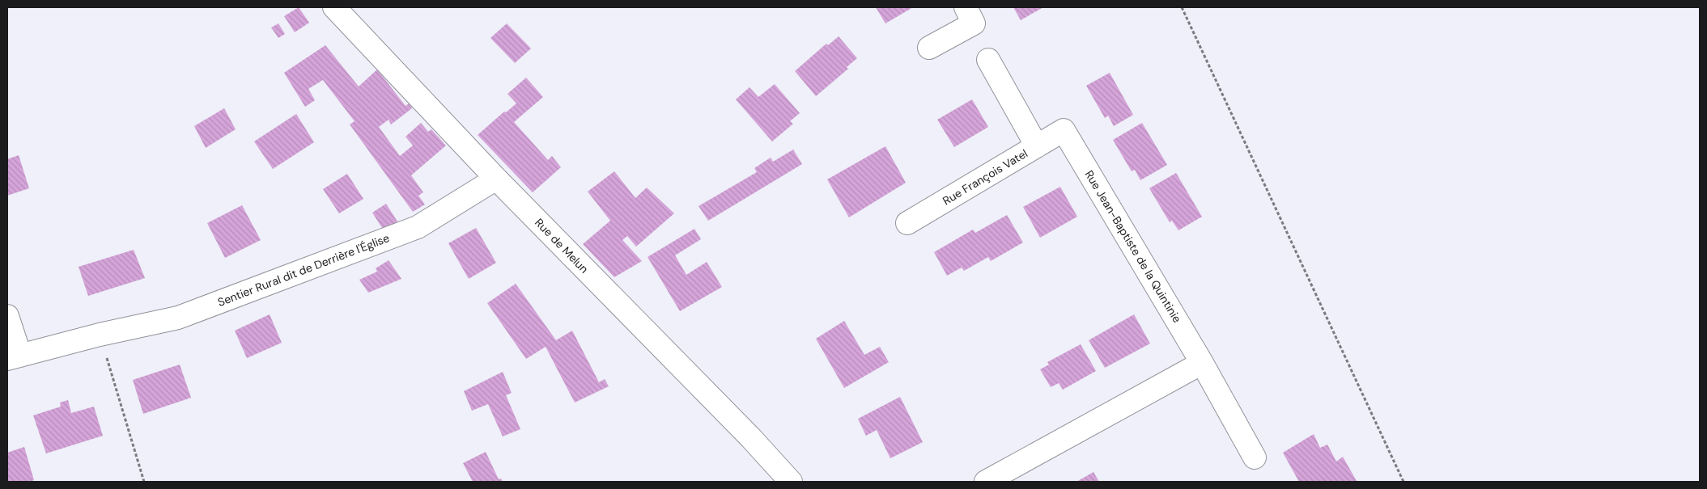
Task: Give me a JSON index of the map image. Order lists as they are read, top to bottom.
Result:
{
  "streets": {
    "street": [
      "Rue François Vatel",
      "Rue de Melun",
      "Rue Jean-Baptiste de la Quintinie",
      "Sentier Rural dit de Derrière l'Église"
    ]
  },
  "crossings": [
    ["Rue François Vatel", "Rue Jean-Baptiste de la Quintinie"],
    ["Rue de Melun", "Sentier Rural dit de Derrière l'Église"]
  ]
}
